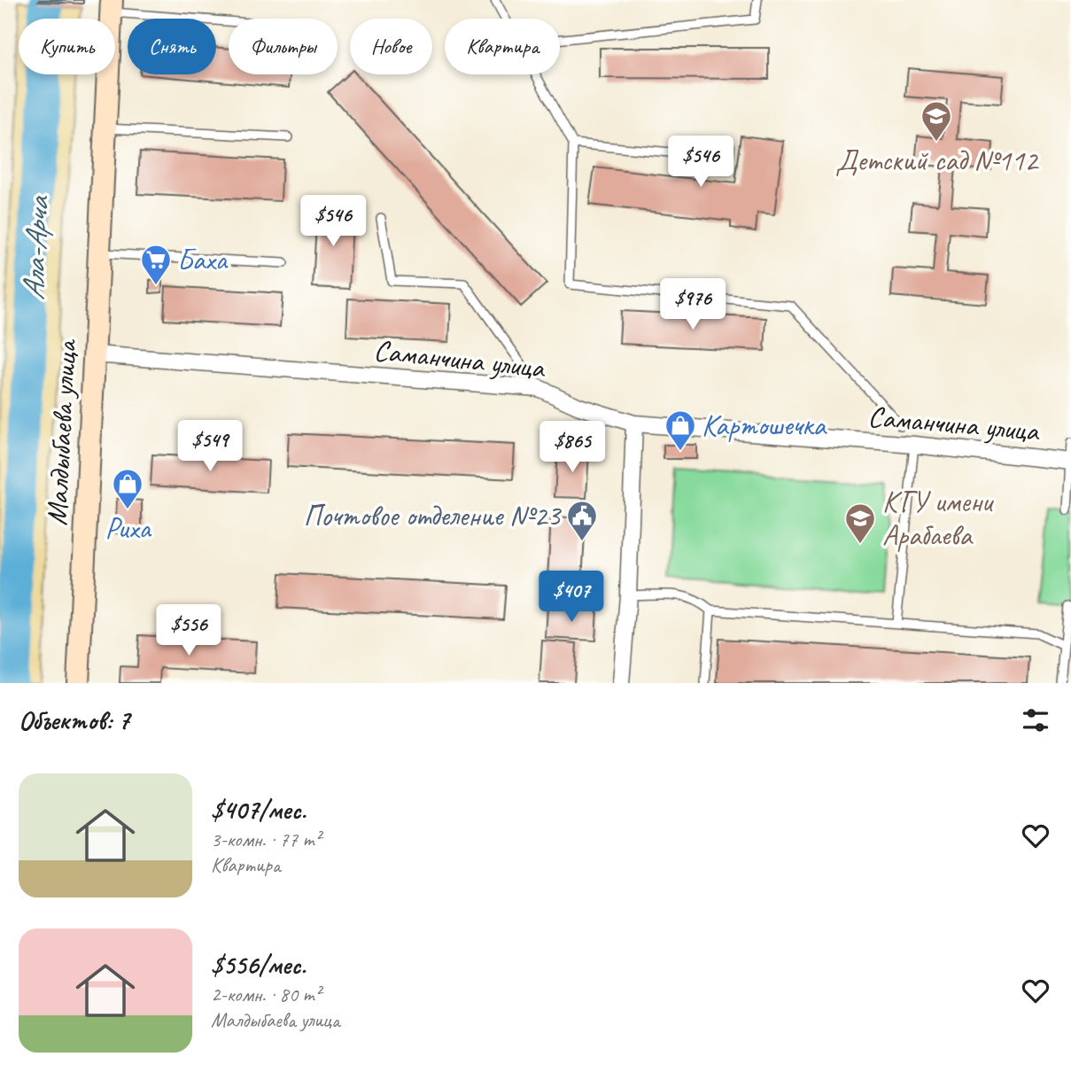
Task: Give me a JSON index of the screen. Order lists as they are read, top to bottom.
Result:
{
  "streets": {
    "street": ["Саманчина улица", "Малдыбаева улица"]
  },
  "crossings": [
    ["Саманчина улица", "Малдыбаева улица"]
  ],
  "water": ["Ала-Арча"],
  "places": {
    "school or university": ["Детский сад №112", "КГУ имени Арабаева"],
    "supermarket": ["Баха"],
    "shop": ["Картошечка", "Риха"],
    "public building": ["Почтовое отделение №23"]
  },
  "page": {
    "chip": [
      "Купить",
      "Снять",
      "Фильтры",
      "Новое",
      "Квартира"
    ],
    "price": [
      "$546",
      "$546",
      "$976",
      "$549",
      "$865",
      "$407",
      "$556"
    ],
    "heading": "Объектов: 7",
    "list": [
      {
        "name": "$407/мес.",
        "note": "3-комн. · 77 m² · Квартира"
      },
      {
        "name": "$556/мес.",
        "note": "2-комн. · 80 m² · Малдыбаева улица"
      }
    ]
  }
}
